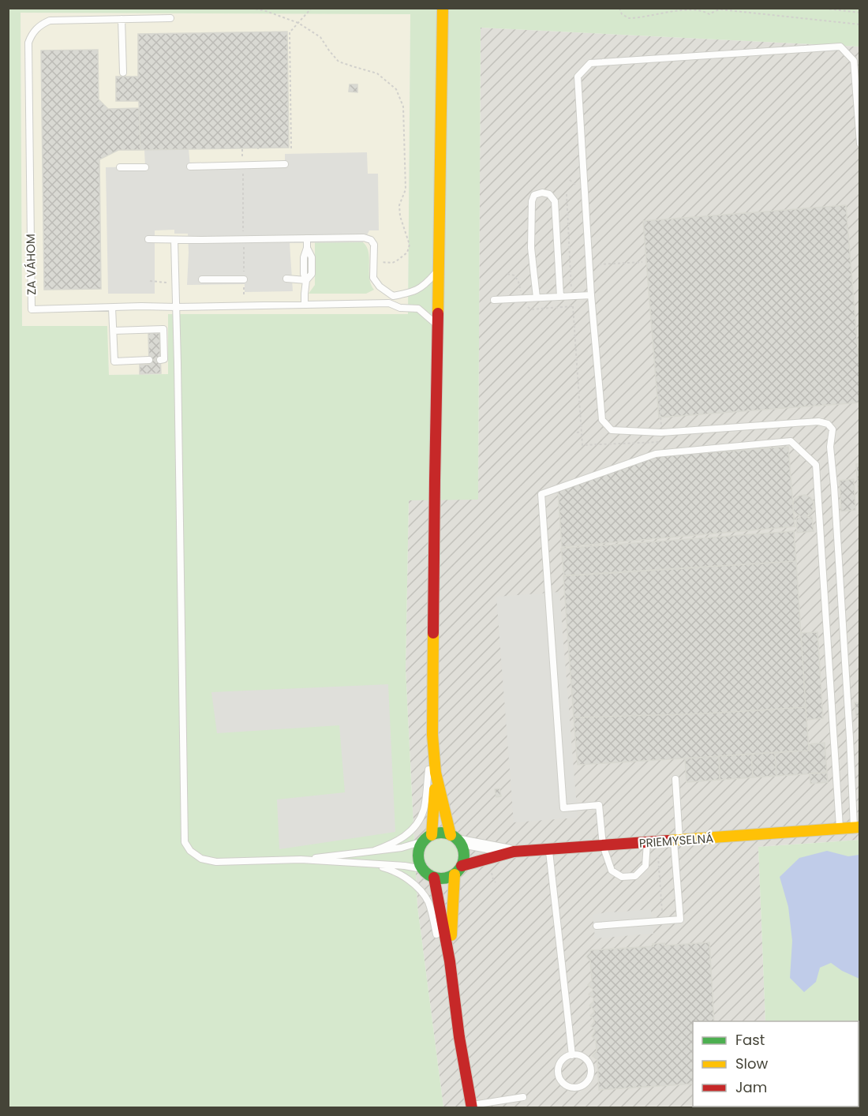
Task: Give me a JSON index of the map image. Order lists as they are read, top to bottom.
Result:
{
  "streets": {
    "main road": ["PRIEMYSELNÁ"],
    "lane": ["ZA VÁHOM"]
  },
  "legend": ["Fast", "Slow", "Jam"]
}
